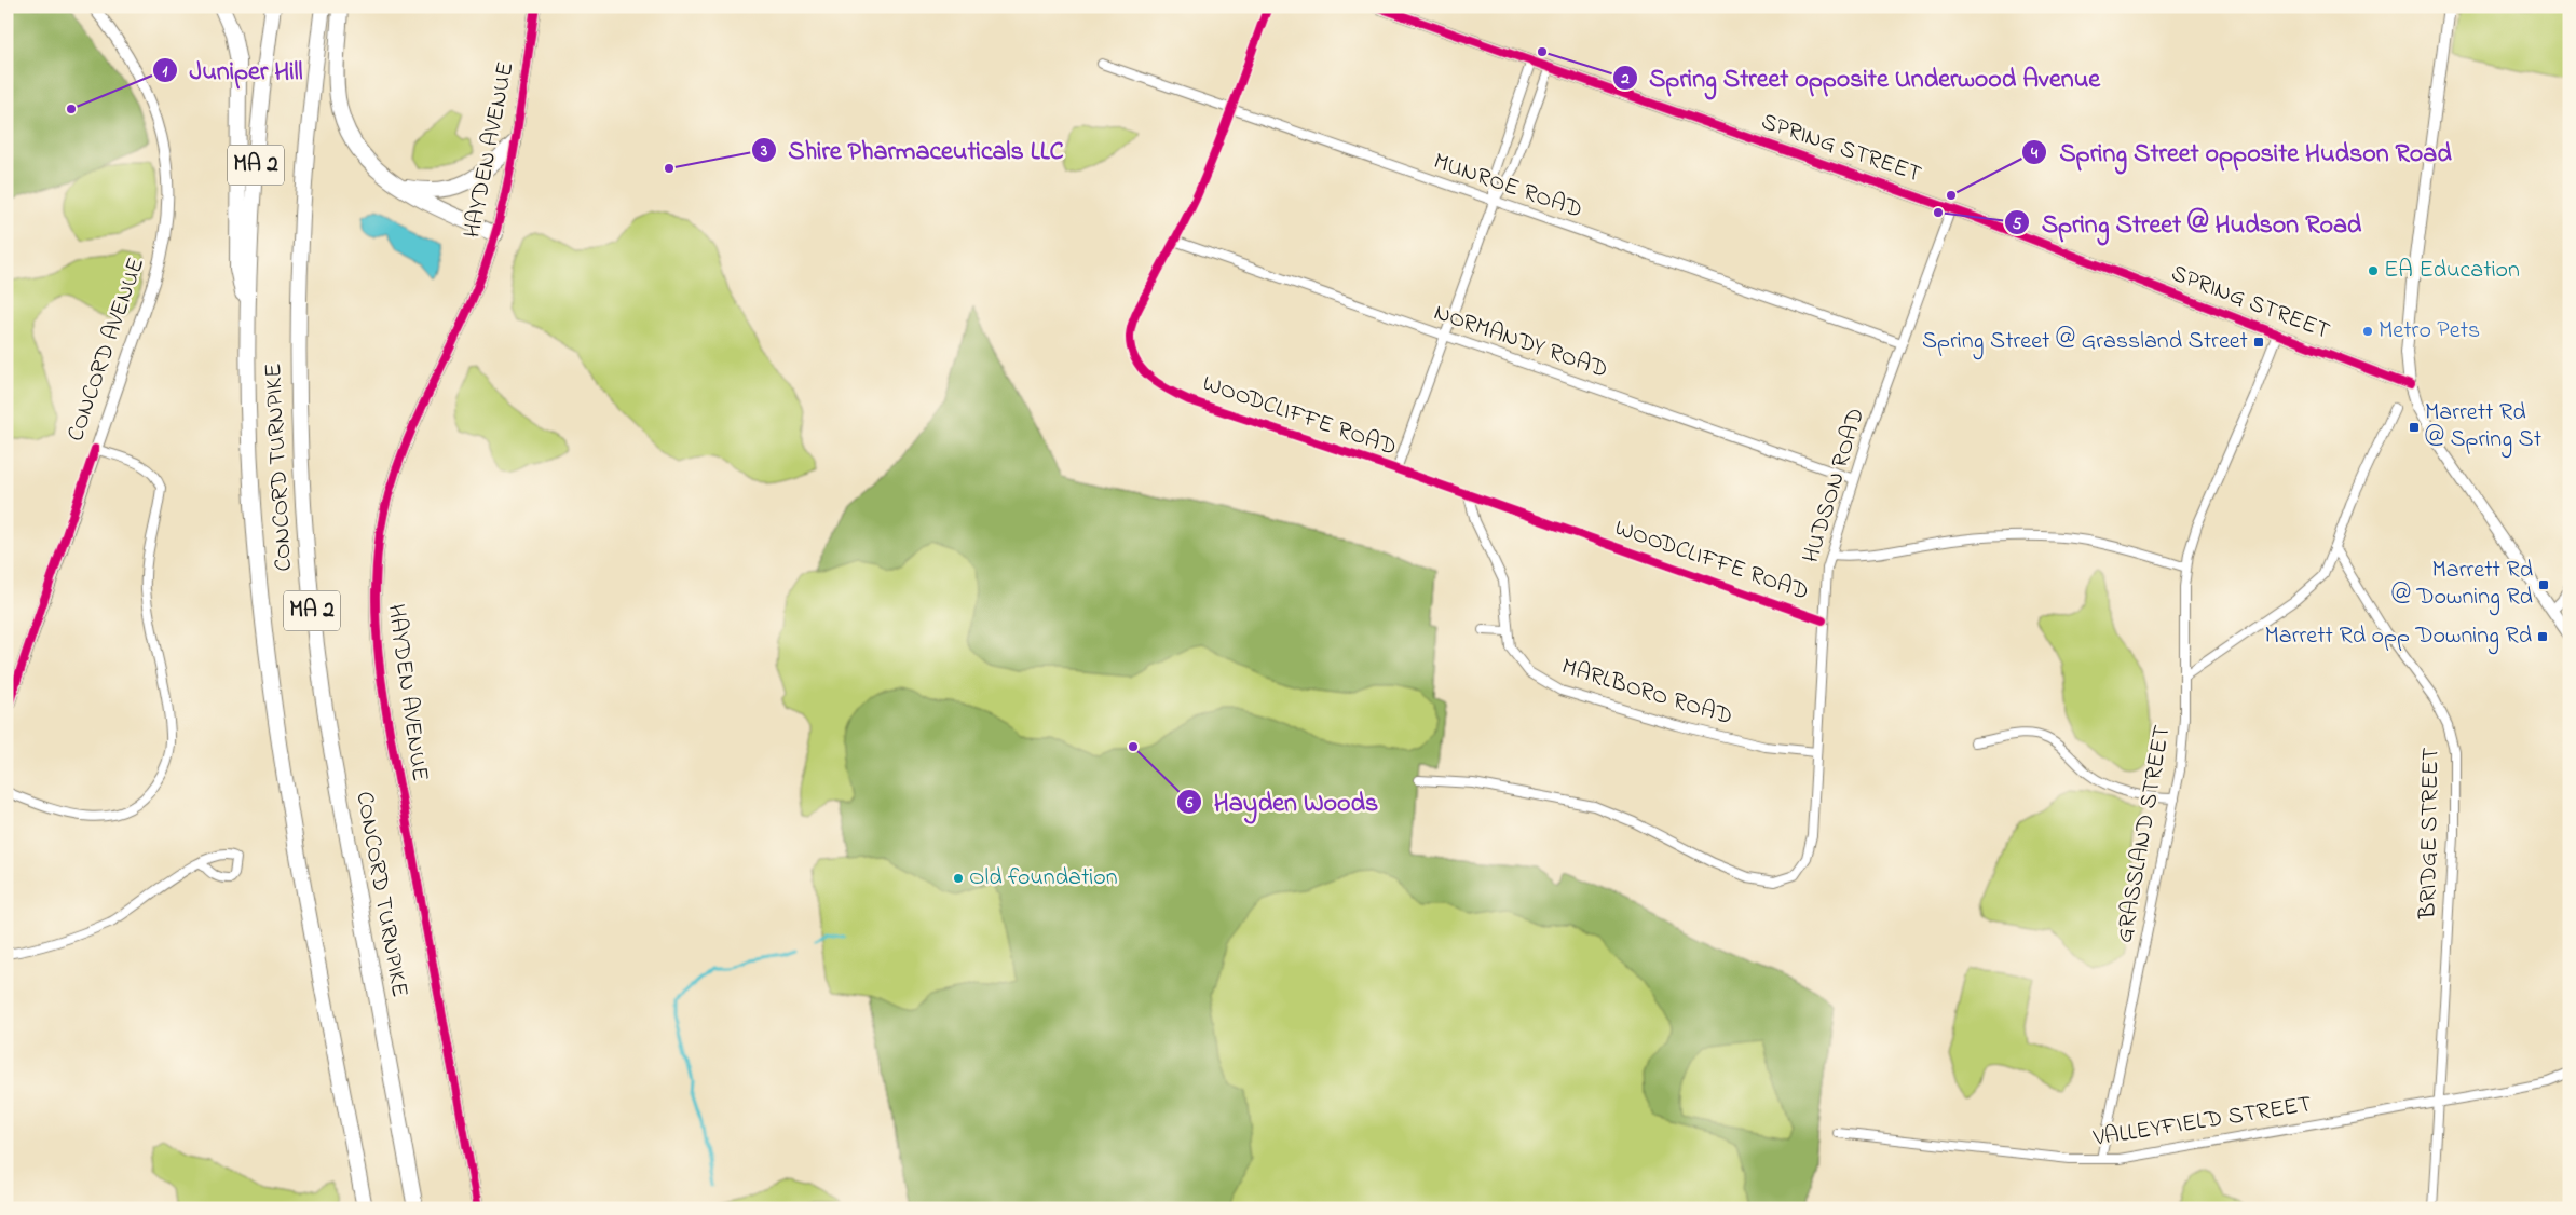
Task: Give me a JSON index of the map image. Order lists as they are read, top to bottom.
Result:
{
  "streets": {
    "highway": ["MA 2", "CONCORD TURNPIKE"],
    "main road": ["SPRING STREET", "HAYDEN AVENUE", "CONCORD AVENUE"],
    "street": [
      "MUNROE ROAD",
      "NORMANDY ROAD",
      "WOODCLIFFE ROAD",
      "HUDSON ROAD",
      "MARLBORO ROAD",
      "BRIDGE STREET",
      "GRASSLAND STREET",
      "VALLEYFIELD STREET"
    ]
  },
  "crossings": [
    ["SPRING STREET", "HUDSON ROAD"],
    ["SPRING STREET", "GRASSLAND STREET"],
    ["MUNROE ROAD", "WOODCLIFFE ROAD"],
    ["MUNROE ROAD", "HUDSON ROAD"],
    ["NORMANDY ROAD", "WOODCLIFFE ROAD"],
    ["NORMANDY ROAD", "HUDSON ROAD"],
    ["WOODCLIFFE ROAD", "HUDSON ROAD"],
    ["WOODCLIFFE ROAD", "MARLBORO ROAD"],
    ["HUDSON ROAD", "MARLBORO ROAD"],
    ["BRIDGE STREET", "VALLEYFIELD STREET"],
    ["GRASSLAND STREET", "VALLEYFIELD STREET"]
  ],
  "places": {
    "other": [
      "Spring Street opposite Underwood Avenue",
      "Juniper Hill",
      "Shire Pharmaceuticals LLC",
      "Spring Street opposite Hudson Road",
      "Spring Street @ Hudson Road",
      "EA Education",
      "Metro Pets",
      "Hayden Woods",
      "Old foundation"
    ],
    "transit": [
      "Spring Street @ Grassland Street",
      "Marrett Rd @ Spring St",
      "Marrett Rd @ Downing Rd",
      "Marrett Rd opp Downing Rd"
    ]
  }
}
